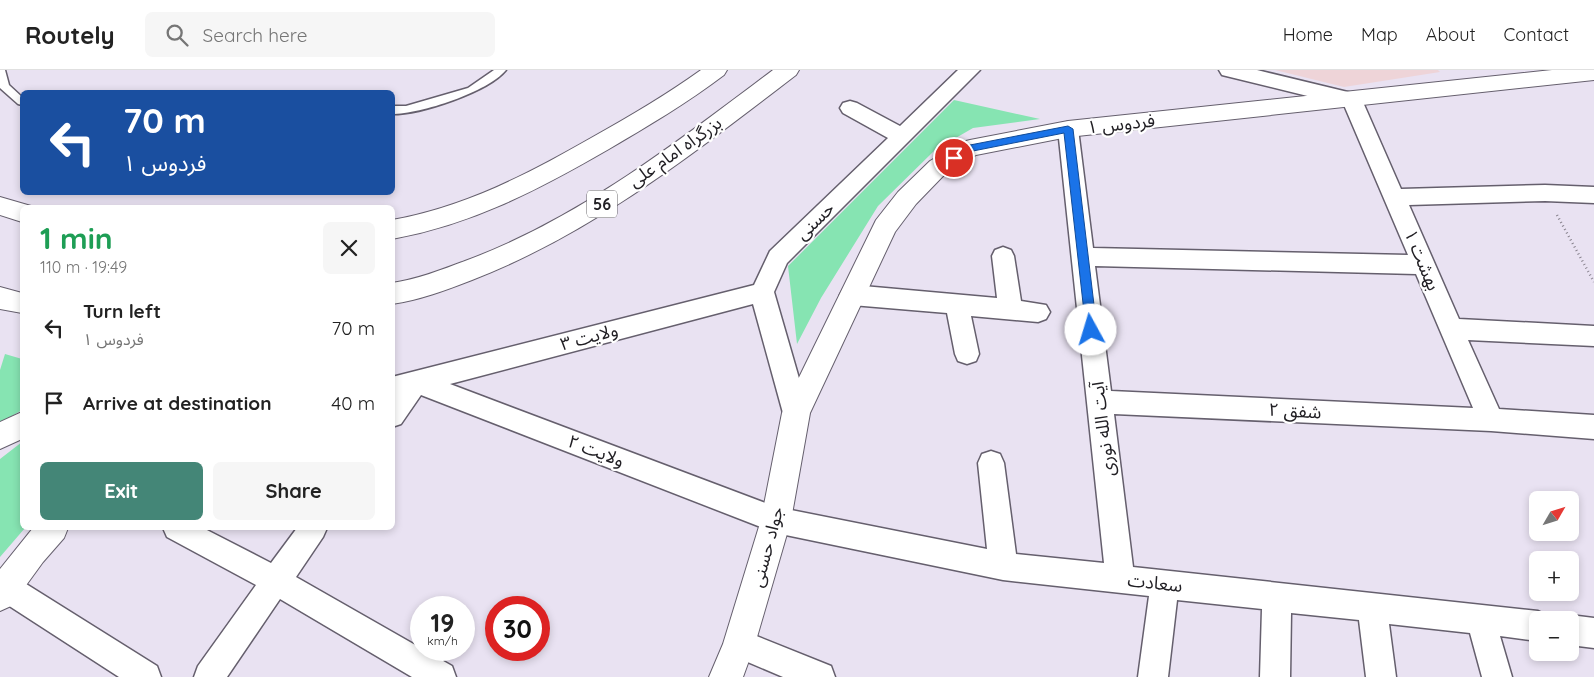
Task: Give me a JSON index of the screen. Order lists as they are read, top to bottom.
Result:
{
  "streets": {
    "main road": [
      "فردوس ۱",
      "بزرگراه امام علی",
      "56",
      "جواد حسنی"
    ],
    "street": [
      "حسنی",
      "بهشت ۱",
      "ولایت ۳",
      "شفق ۲",
      "آیت الله نوری",
      "ولایت ۲",
      "سعادت"
    ]
  },
  "crossings": [
    ["فردوس ۱", "بهشت ۱"],
    ["فردوس ۱", "آیت الله نوری"],
    ["فردوس ۱", "جواد حسنی"],
    ["حسنی", "ولایت ۳"],
    ["بهشت ۱", "شفق ۲"],
    ["ولایت ۳", "ولایت ۲"],
    ["شفق ۲", "آیت الله نوری"],
    ["آیت الله نوری", "سعادت"],
    ["ولایت ۲", "جواد حسنی"],
    ["ولایت ۲", "سعادت"],
    ["جواد حسنی", "سعادت"]
  ],
  "north": "top right",
  "page": {
    "header": "Routely",
    "search": "Search here",
    "nav": [
      "Home",
      "Map",
      "About",
      "Contact"
    ],
    "turn": ["70 m", "فردوس ۱"],
    "heading": ["1 min", "110 m · 19:49"],
    "list": [
      {
        "name": "Turn left",
        "note": "فردوس ۱",
        "value": "70 m"
      },
      {
        "name": "Arrive at destination",
        "value": "40 m"
      }
    ],
    "buttons": ["Exit", "Share"],
    "map_buttons": ["+", "−"],
    "speed": "19 km/h",
    "limit": "30"
  }
}
